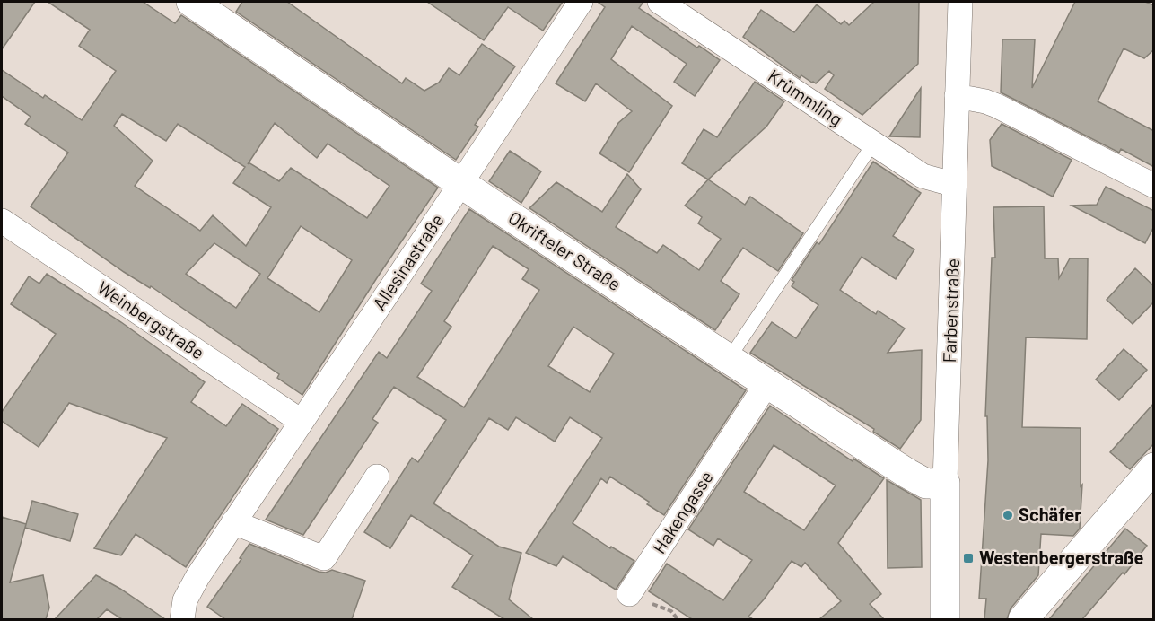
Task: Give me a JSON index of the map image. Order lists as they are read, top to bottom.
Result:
{
  "streets": {
    "street": [
      "Krümmling",
      "Okrifteler Straße",
      "Allesinastraße",
      "Farbenstraße",
      "Weinbergstraße",
      "Hakengasse"
    ]
  },
  "crossings": [
    ["Krümmling", "Farbenstraße"],
    ["Okrifteler Straße", "Allesinastraße"],
    ["Okrifteler Straße", "Farbenstraße"],
    ["Okrifteler Straße", "Hakengasse"],
    ["Allesinastraße", "Weinbergstraße"]
  ],
  "places": {
    "other": ["Schäfer"],
    "transit": ["Westenbergerstraße"]
  }
}
